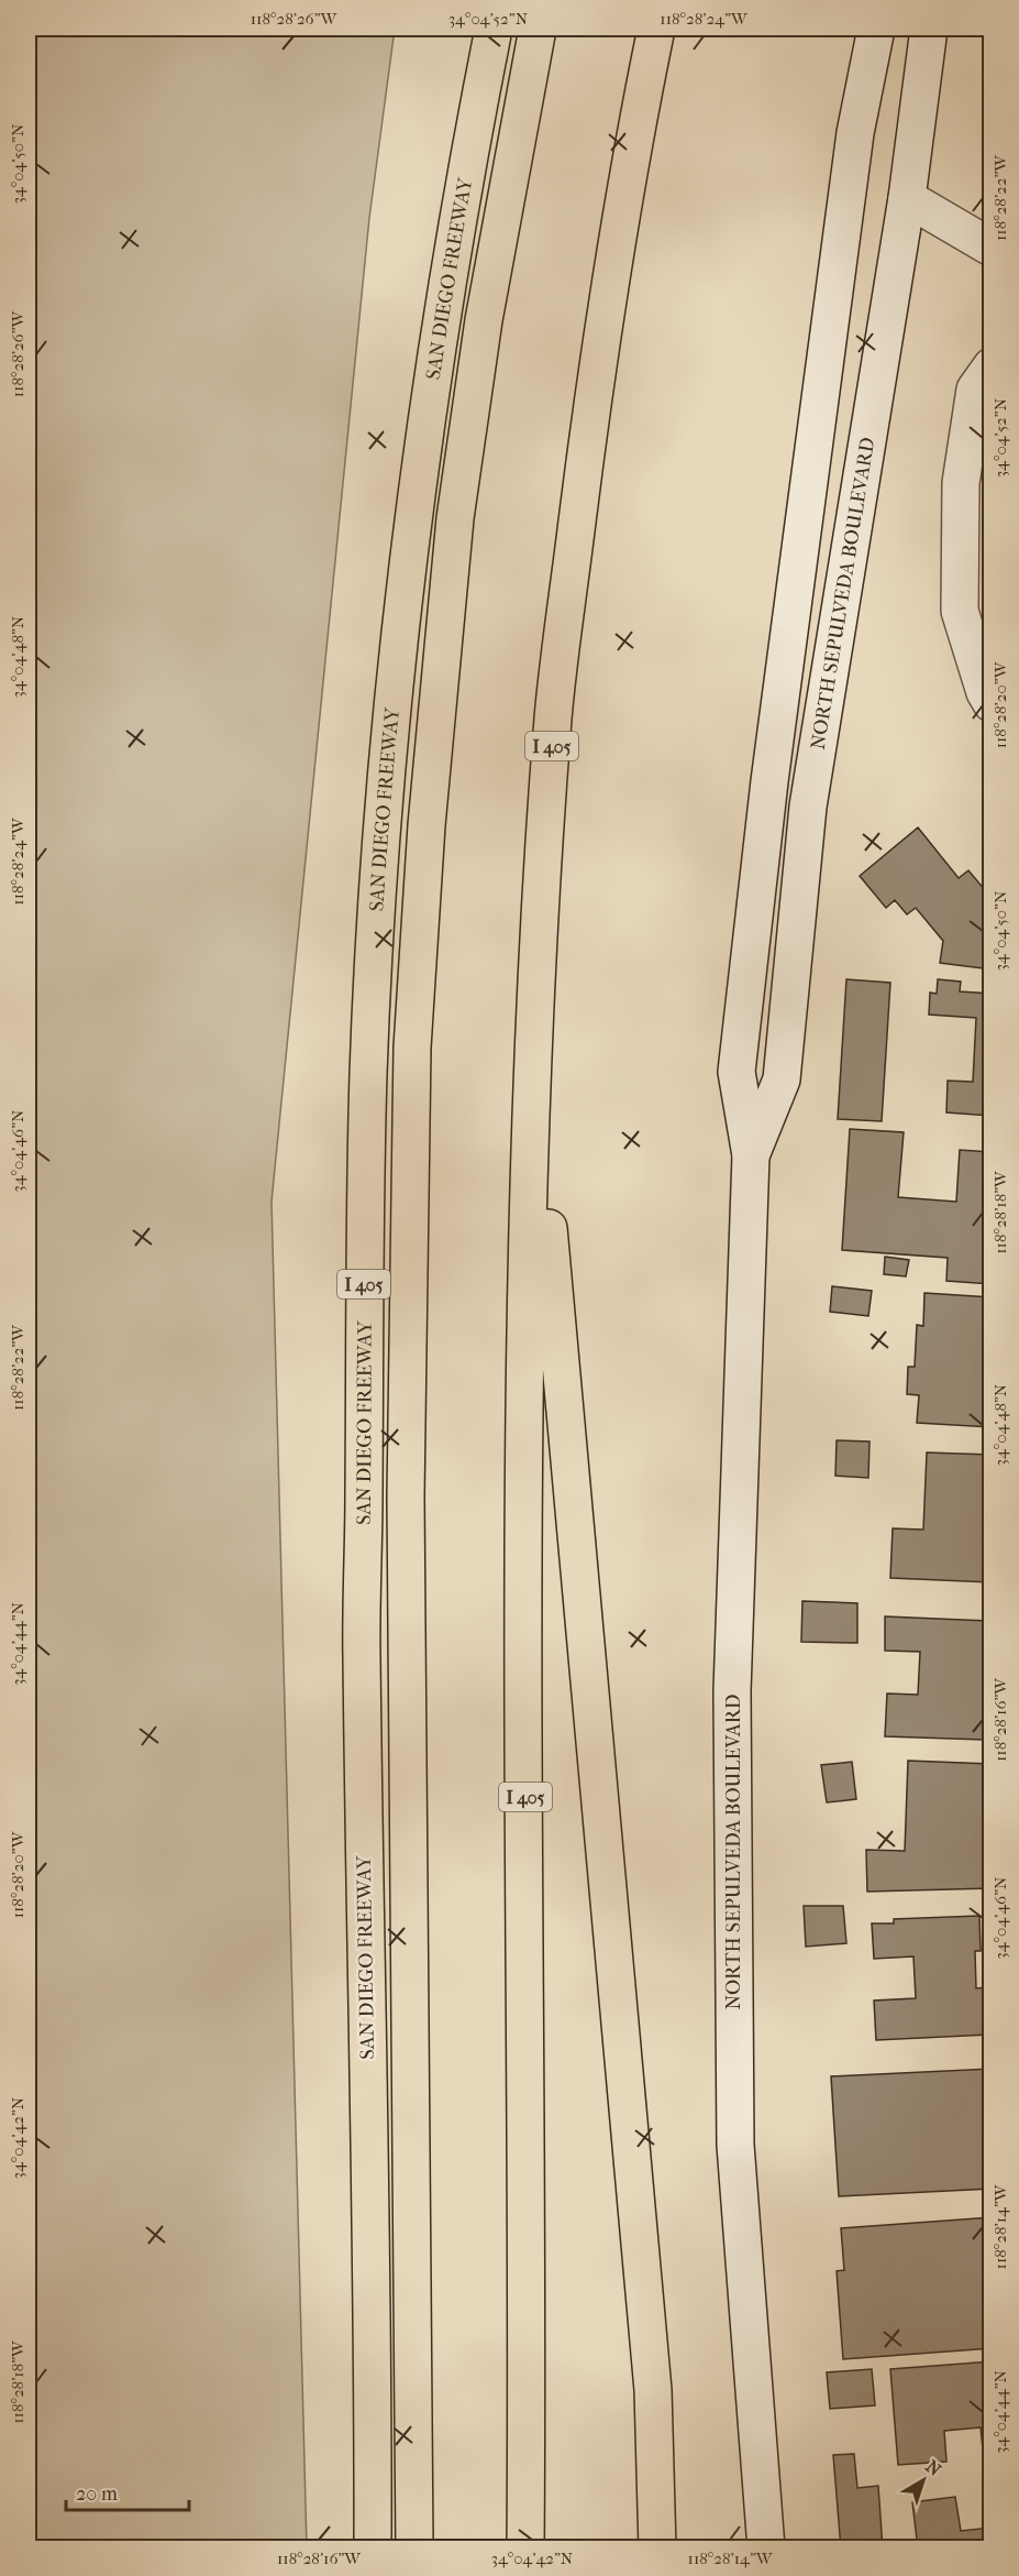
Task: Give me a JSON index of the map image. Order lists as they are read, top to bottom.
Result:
{
  "streets": {
    "highway": ["SAN DIEGO FREEWAY", "I 405"],
    "main road": ["NORTH SEPULVEDA BOULEVARD"]
  },
  "scale_bar": "20 m",
  "north": "top right",
  "coordinates": [
    "118°28'26\"W",
    "34°04'52\"N",
    "118°28'24\"W",
    "34°04'50\"N",
    "118°28'22\"W",
    "34°04'48\"N",
    "118°28'20\"W",
    "34°04'46\"N",
    "118°28'18\"W",
    "34°04'44\"N",
    "118°28'16\"W",
    "34°04'42\"N",
    "118°28'14\"W"
  ]
}
